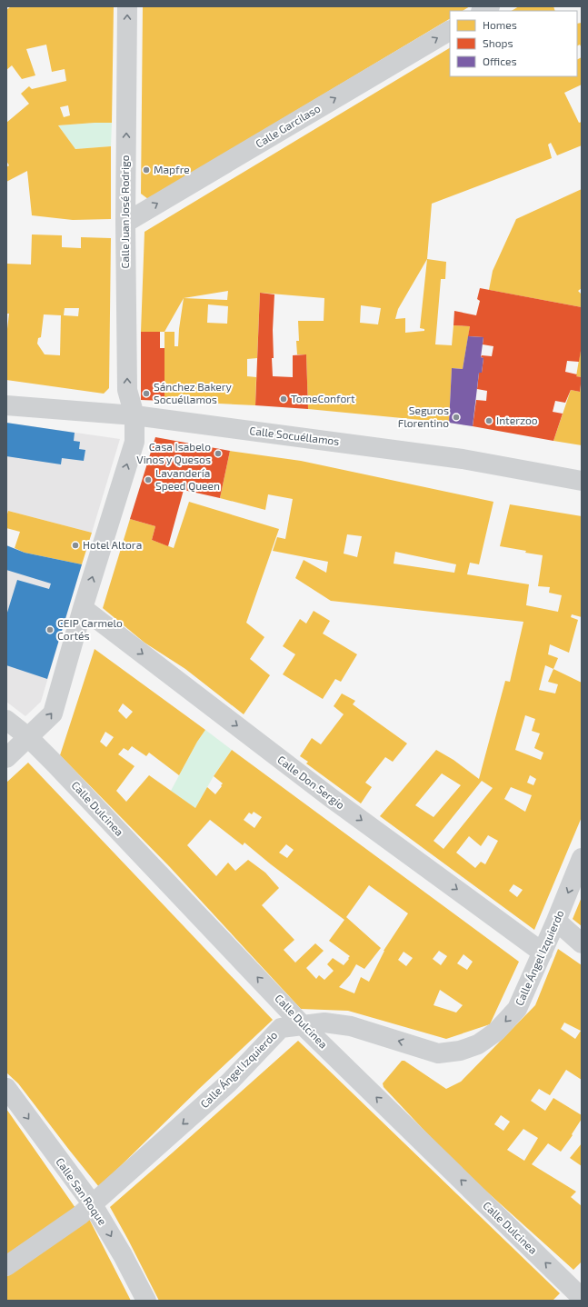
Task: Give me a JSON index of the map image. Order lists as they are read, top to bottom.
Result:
{
  "streets": {
    "street": [
      "Calle Garcilaso",
      "Calle Juan José Rodrigo",
      "Calle Socuéllamos",
      "Calle Don Sergio",
      "Calle Dulcinea",
      "Calle Ángel Izquierdo",
      "Calle San Roque"
    ]
  },
  "crossings": [
    ["Calle Garcilaso", "Calle Juan José Rodrigo"],
    ["Calle Juan José Rodrigo", "Calle Socuéllamos"],
    ["Calle Juan José Rodrigo", "Calle Don Sergio"],
    ["Calle Juan José Rodrigo", "Calle Dulcinea"],
    ["Calle Don Sergio", "Calle Ángel Izquierdo"],
    ["Calle Dulcinea", "Calle Ángel Izquierdo"],
    ["Calle Ángel Izquierdo", "Calle San Roque"]
  ],
  "one_way": [
    "Calle Garcilaso",
    "Calle Juan José Rodrigo",
    "Calle Don Sergio",
    "Calle Dulcinea",
    "Calle Ángel Izquierdo",
    "Calle San Roque"
  ],
  "places": [
    "Mapfre",
    "Sánchez Bakery Socuéllamos",
    "TomeConfort",
    "Seguros Florentino",
    "Interzoo",
    "Casa Isabelo Vinos y Quesos",
    "Lavandería Speed Queen",
    "Hotel Altora",
    "CEIP Carmelo Cortés"
  ],
  "legend": ["Homes", "Shops", "Offices"]
}
